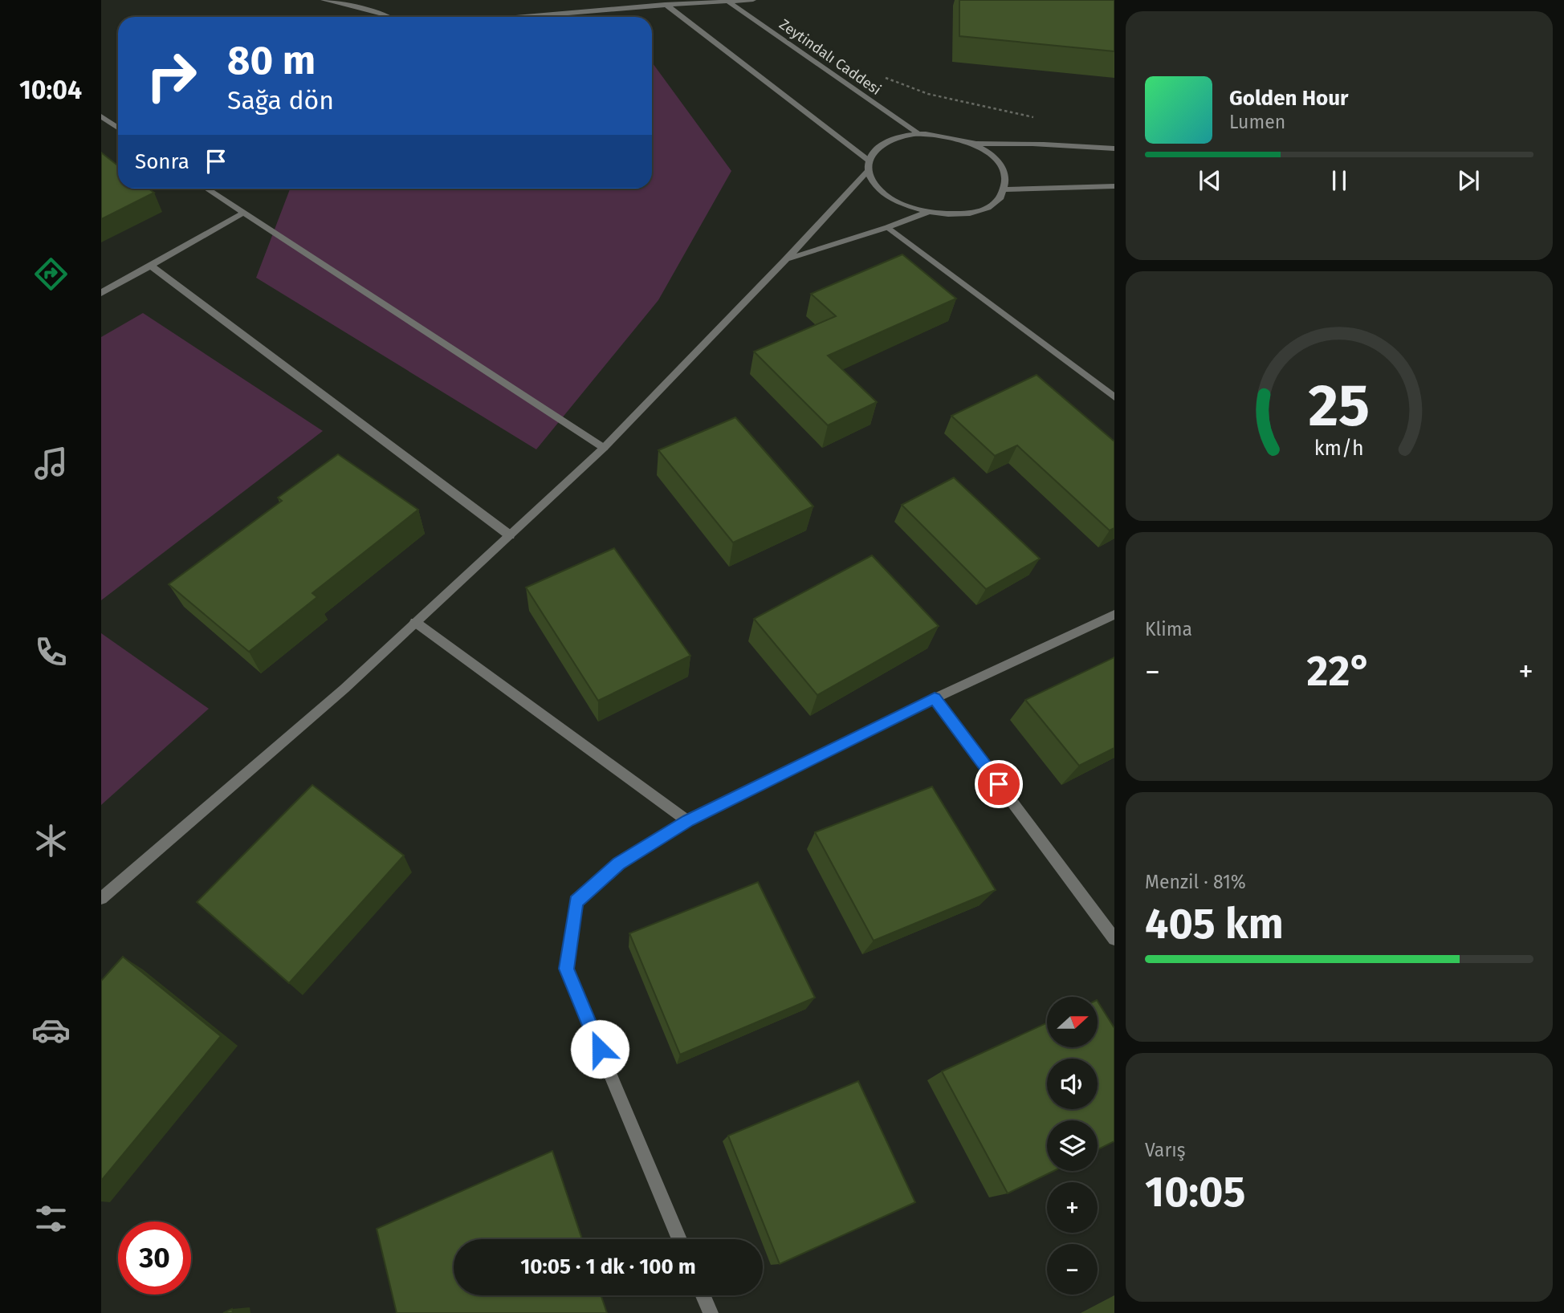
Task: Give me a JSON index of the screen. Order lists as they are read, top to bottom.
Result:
{
  "streets": {
    "street": ["Zeytindalı Caddesi"]
  },
  "north": "right",
  "page": {
    "tabs": "10:04",
    "turn": ["80 m", "Sağa dön"],
    "song": ["Golden Hour", "Lumen"],
    "then": "Sonra",
    "tile": [
      "Klima",
      ["Menzil · 81%", "405 km"],
      ["Varış", "10:05"]
    ],
    "heat": ["−", "22°", "+"],
    "map_buttons": ["+", "−"],
    "limit": "30",
    "trip": "10:05 · 1 dk · 100 m",
    "gauge": ["25", "km/h"]
  }
}
